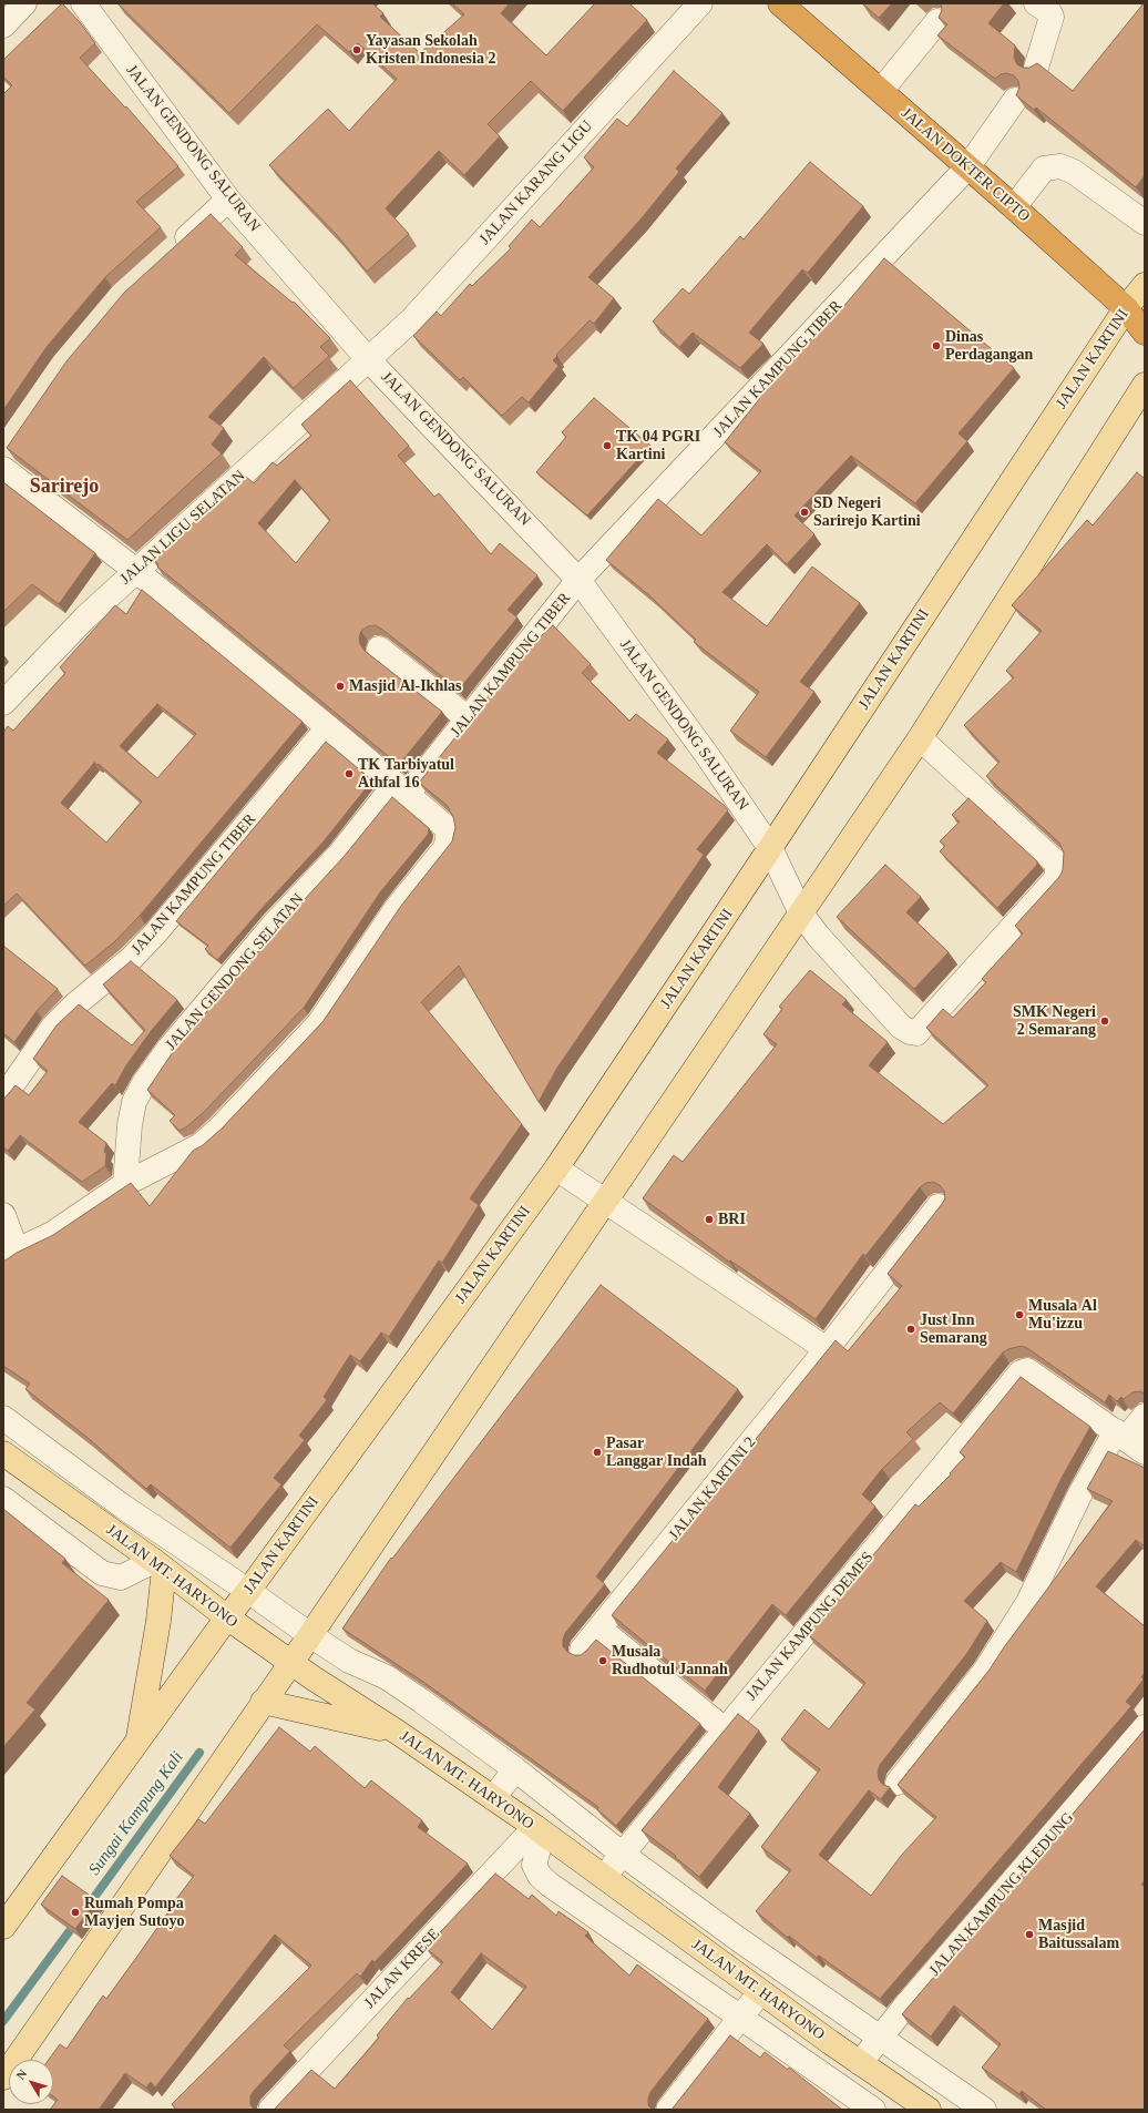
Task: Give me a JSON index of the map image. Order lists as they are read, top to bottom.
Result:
{
  "streets": {
    "highway": ["JALAN DOKTER CIPTO"],
    "main road": ["JALAN KARTINI", "JALAN MT. HARYONO"],
    "street": [
      "JALAN GENDONG SALURAN",
      "JALAN KARANG LIGU",
      "JALAN KAMPUNG TIBER",
      "JALAN LIGU SELATAN",
      "JALAN GENDONG SELATAN",
      "JALAN KARTINI 2",
      "JALAN KAMPUNG DEMES",
      "JALAN KAMPUNG KLEDUNG",
      "JALAN KRESE"
    ]
  },
  "crossings": [
    ["JALAN GENDONG SALURAN", "JALAN KARANG LIGU"],
    ["JALAN GENDONG SALURAN", "JALAN KARTINI"],
    ["JALAN GENDONG SALURAN", "JALAN KAMPUNG TIBER"],
    ["JALAN GENDONG SALURAN", "JALAN LIGU SELATAN"],
    ["JALAN DOKTER CIPTO", "JALAN KARTINI"],
    ["JALAN DOKTER CIPTO", "JALAN KAMPUNG TIBER"],
    ["JALAN KARANG LIGU", "JALAN LIGU SELATAN"],
    ["JALAN KARTINI", "JALAN MT. HARYONO"],
    ["JALAN KAMPUNG TIBER", "JALAN GENDONG SELATAN"],
    ["JALAN MT. HARYONO", "JALAN KAMPUNG DEMES"],
    ["JALAN MT. HARYONO", "JALAN KAMPUNG KLEDUNG"],
    ["JALAN MT. HARYONO", "JALAN KRESE"]
  ],
  "districts": ["Sarirejo"],
  "water": ["Sungai Kampung Kali"],
  "places": [
    "Yayasan Sekolah Kristen Indonesia 2",
    "Dinas Perdagangan",
    "TK 04 PGRI Kartini",
    "SD Negeri Sarirejo Kartini",
    "Masjid Al-Ikhlas",
    "TK Tarbiyatul Athfal 16",
    "SMK Negeri 2 Semarang",
    "BRI",
    "Musala Al Mu'izzu",
    "Just Inn Semarang",
    "Pasar Langgar Indah",
    "Musala Rudhotul Jannah",
    "Rumah Pompa Mayjen Sutoyo",
    "Masjid Baitussalam"
  ],
  "north": "top left"
}
